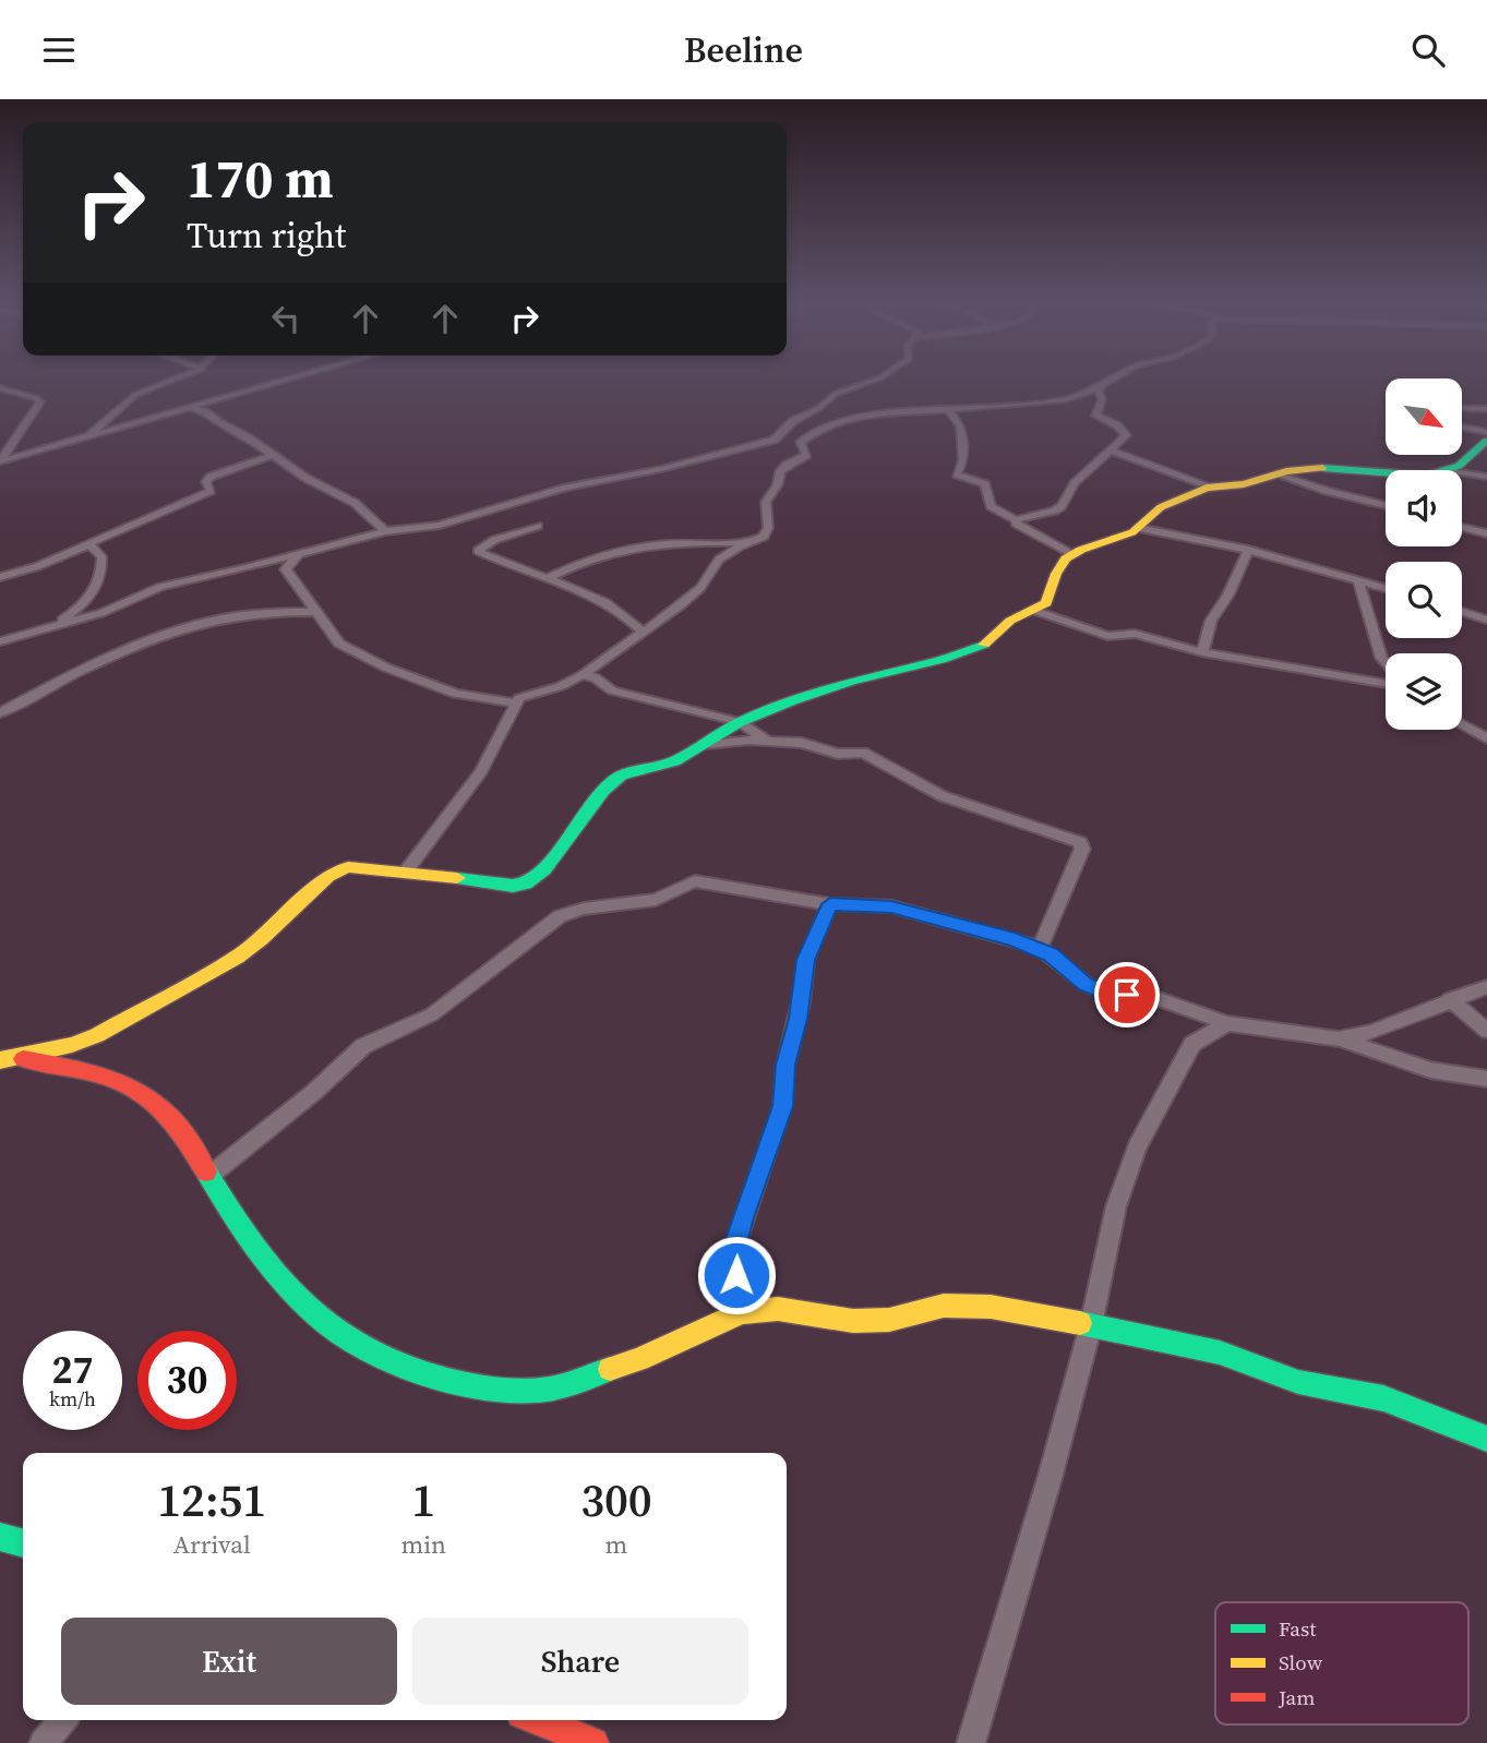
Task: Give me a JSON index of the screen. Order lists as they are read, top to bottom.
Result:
{
  "legend": ["Fast", "Slow", "Jam"],
  "north": "bottom right",
  "page": {
    "header": "Beeline",
    "turn": ["170 m", "Turn right"],
    "speed": "27 km/h",
    "limit": "30",
    "eta": [
      "12:51",
      "Arrival",
      "1",
      "min",
      "300",
      "m"
    ],
    "buttons": ["Exit", "Share"]
  }
}
